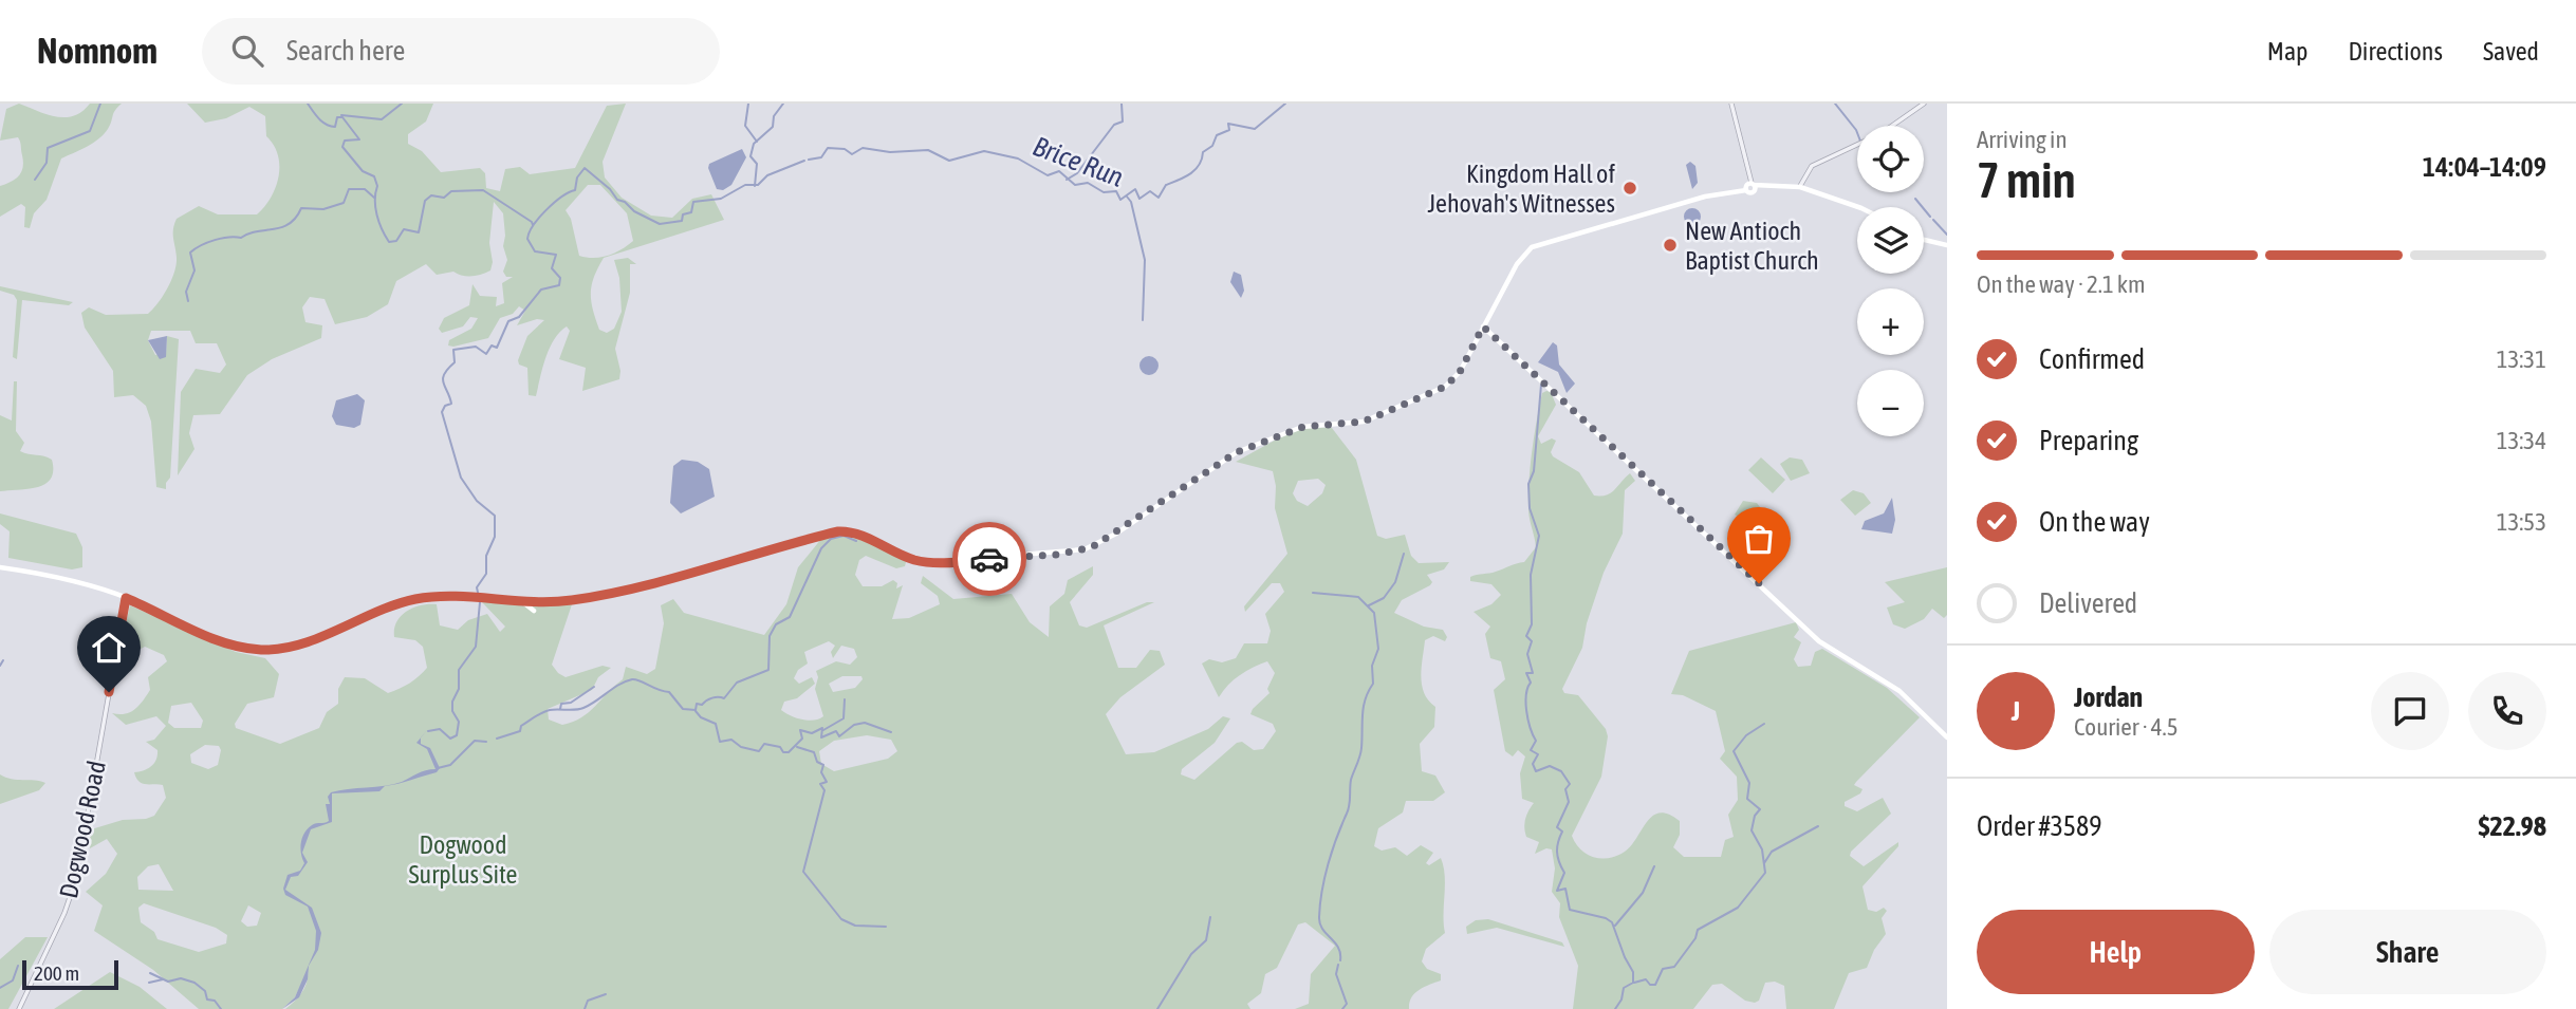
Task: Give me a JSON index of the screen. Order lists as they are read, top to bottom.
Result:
{
  "streets": {
    "street": ["Dogwood Road"]
  },
  "water": ["Brice Run"],
  "parks": ["Dogwood Surplus Site"],
  "places": ["Kingdom Hall of Jehovah's Witnesses", "New Antioch Baptist Church"],
  "scale_bar": "200 m",
  "page": {
    "header": "Nomnom",
    "search": "Search here",
    "nav": ["Map", "Directions", "Saved"],
    "heading": ["7 min", "Arriving in", "14:04–14:09"],
    "panel": [
      "Jordan",
      "Courier · 4.5",
      "Order #3589",
      "$22.98"
    ],
    "map_buttons": ["+", "−"],
    "bar": "On the way · 2.1 km",
    "list": [
      ["Confirmed", "13:31"],
      ["Preparing", "13:34"],
      ["On the way", "13:53"],
      "Delivered"
    ],
    "round": "J",
    "buttons": ["Help", "Share"],
    "scale": "200 m"
  }
}
